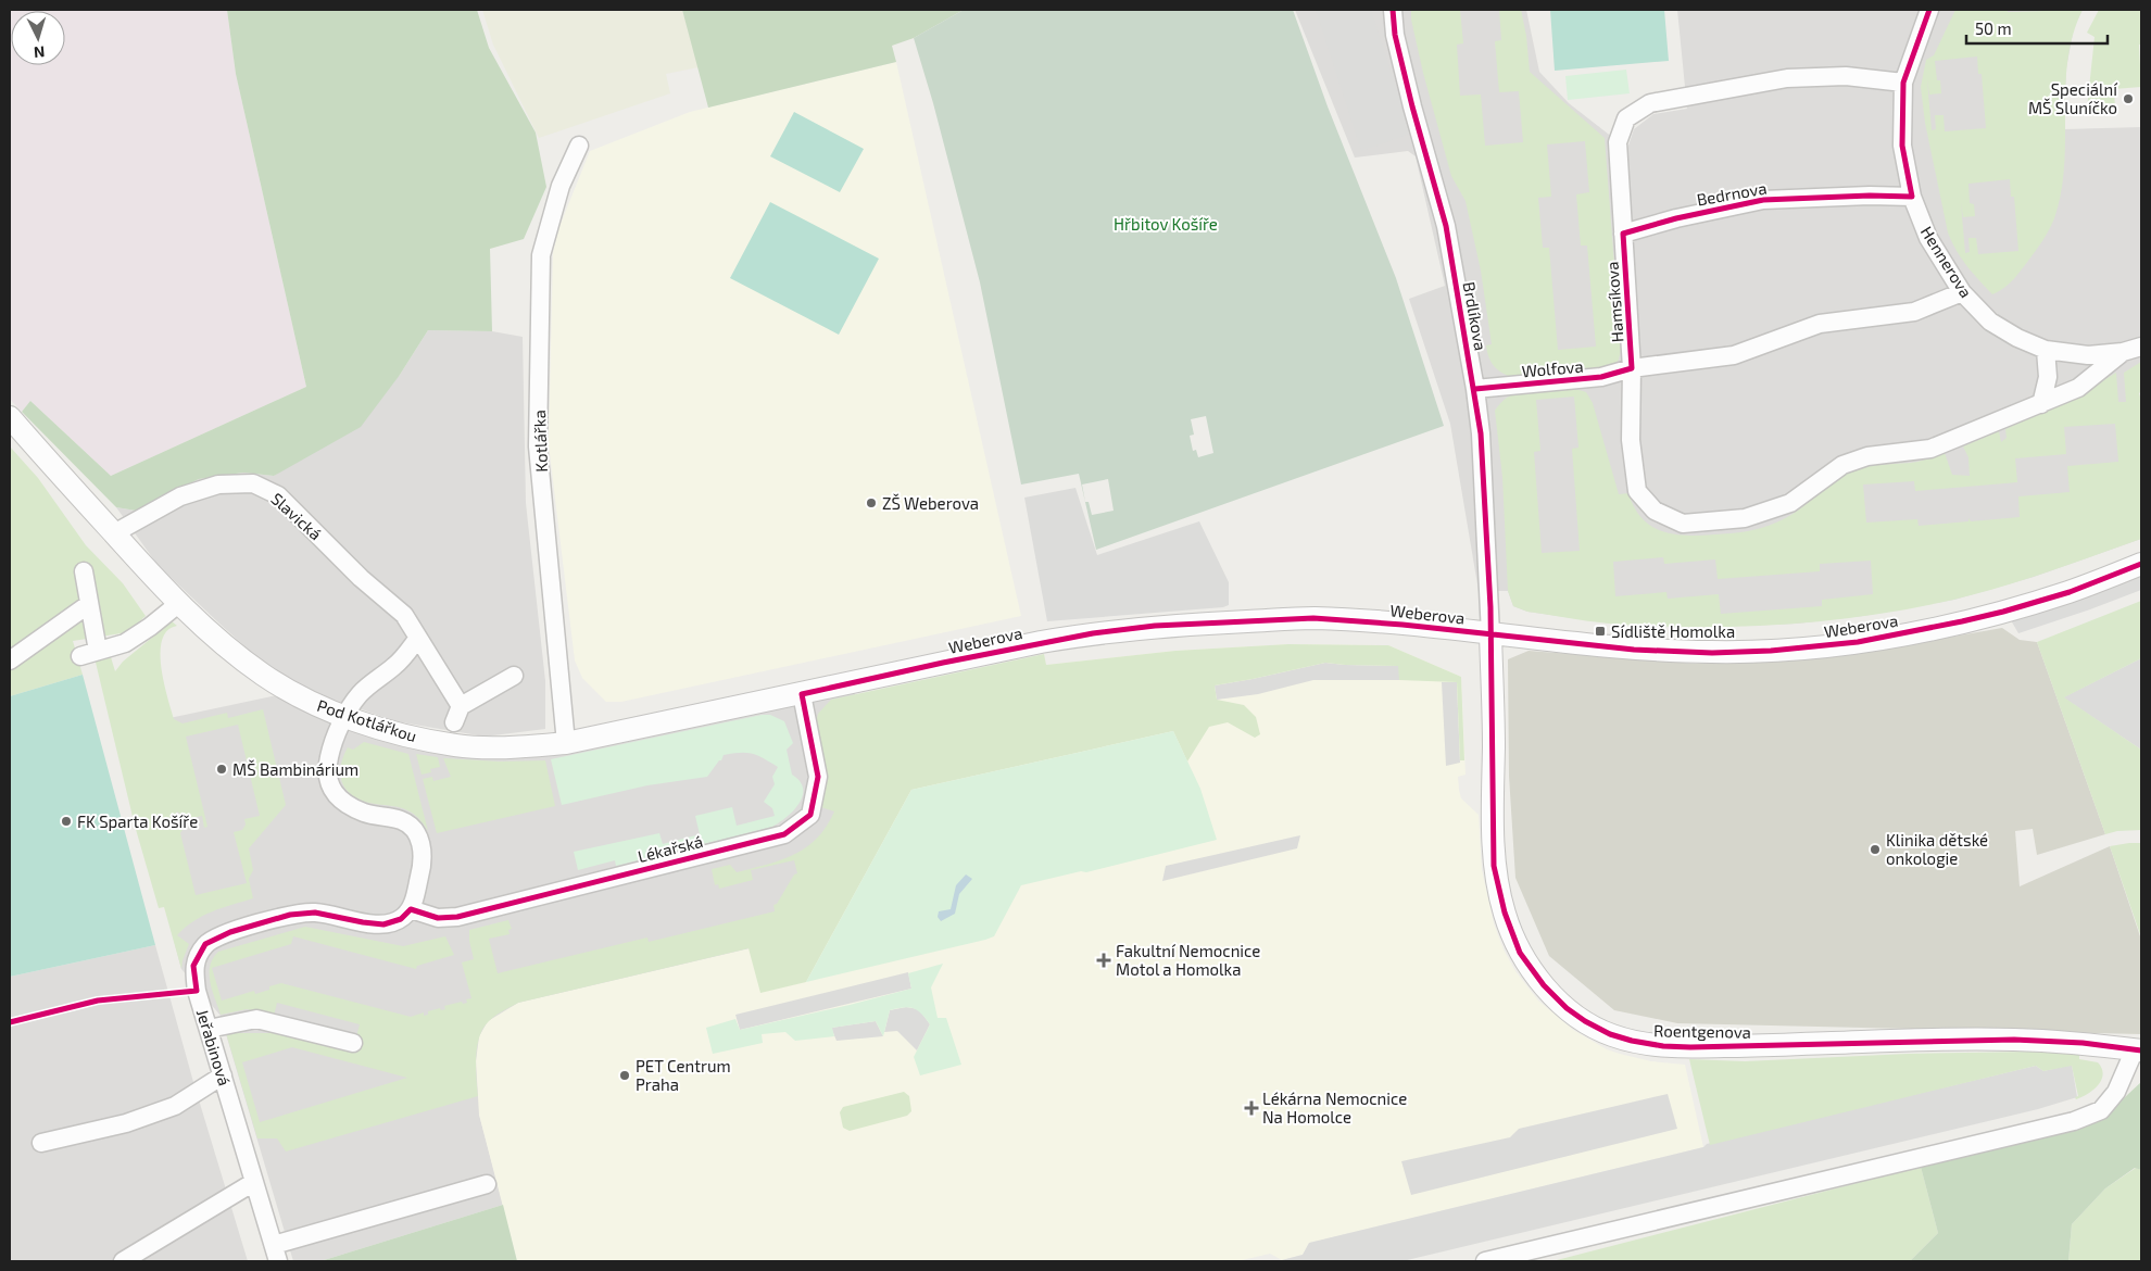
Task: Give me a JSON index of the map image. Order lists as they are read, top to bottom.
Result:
{
  "streets": {
    "street": [
      "Bedrnova",
      "Hennerova",
      "Hamsíkova",
      "Brdlíkova",
      "Wolfova",
      "Kotlářka",
      "Slavická",
      "Weberova",
      "Pod Kotlářkou",
      "Lékařská",
      "Roentgenova",
      "Jeřabinová"
    ]
  },
  "crossings": [
    ["Bedrnova", "Hennerova"],
    ["Bedrnova", "Hamsíkova"],
    ["Hennerova", "Hamsíkova"],
    ["Hennerova", "Wolfova"],
    ["Hamsíkova", "Wolfova"],
    ["Brdlíkova", "Wolfova"],
    ["Brdlíkova", "Weberova"],
    ["Brdlíkova", "Roentgenova"],
    ["Kotlářka", "Pod Kotlářkou"],
    ["Slavická", "Pod Kotlářkou"],
    ["Weberova", "Pod Kotlářkou"],
    ["Weberova", "Lékařská"],
    ["Weberova", "Roentgenova"],
    ["Pod Kotlářkou", "Lékařská"],
    ["Lékařská", "Jeřabinová"]
  ],
  "parks": ["Hřbitov Košíře"],
  "places": {
    "other": [
      "Speciální MŠ Sluníčko",
      "ZŠ Weberova",
      "MŠ Bambinárium",
      "FK Sparta Košíře",
      "Klinika dětské onkologie",
      "PET Centrum Praha"
    ],
    "transit": ["Sídliště Homolka"],
    "health": ["Fakultní Nemocnice Motol a Homolka", "Lékárna Nemocnice Na Homolce"]
  },
  "scale_bar": "50 m",
  "north": "bottom"
}
